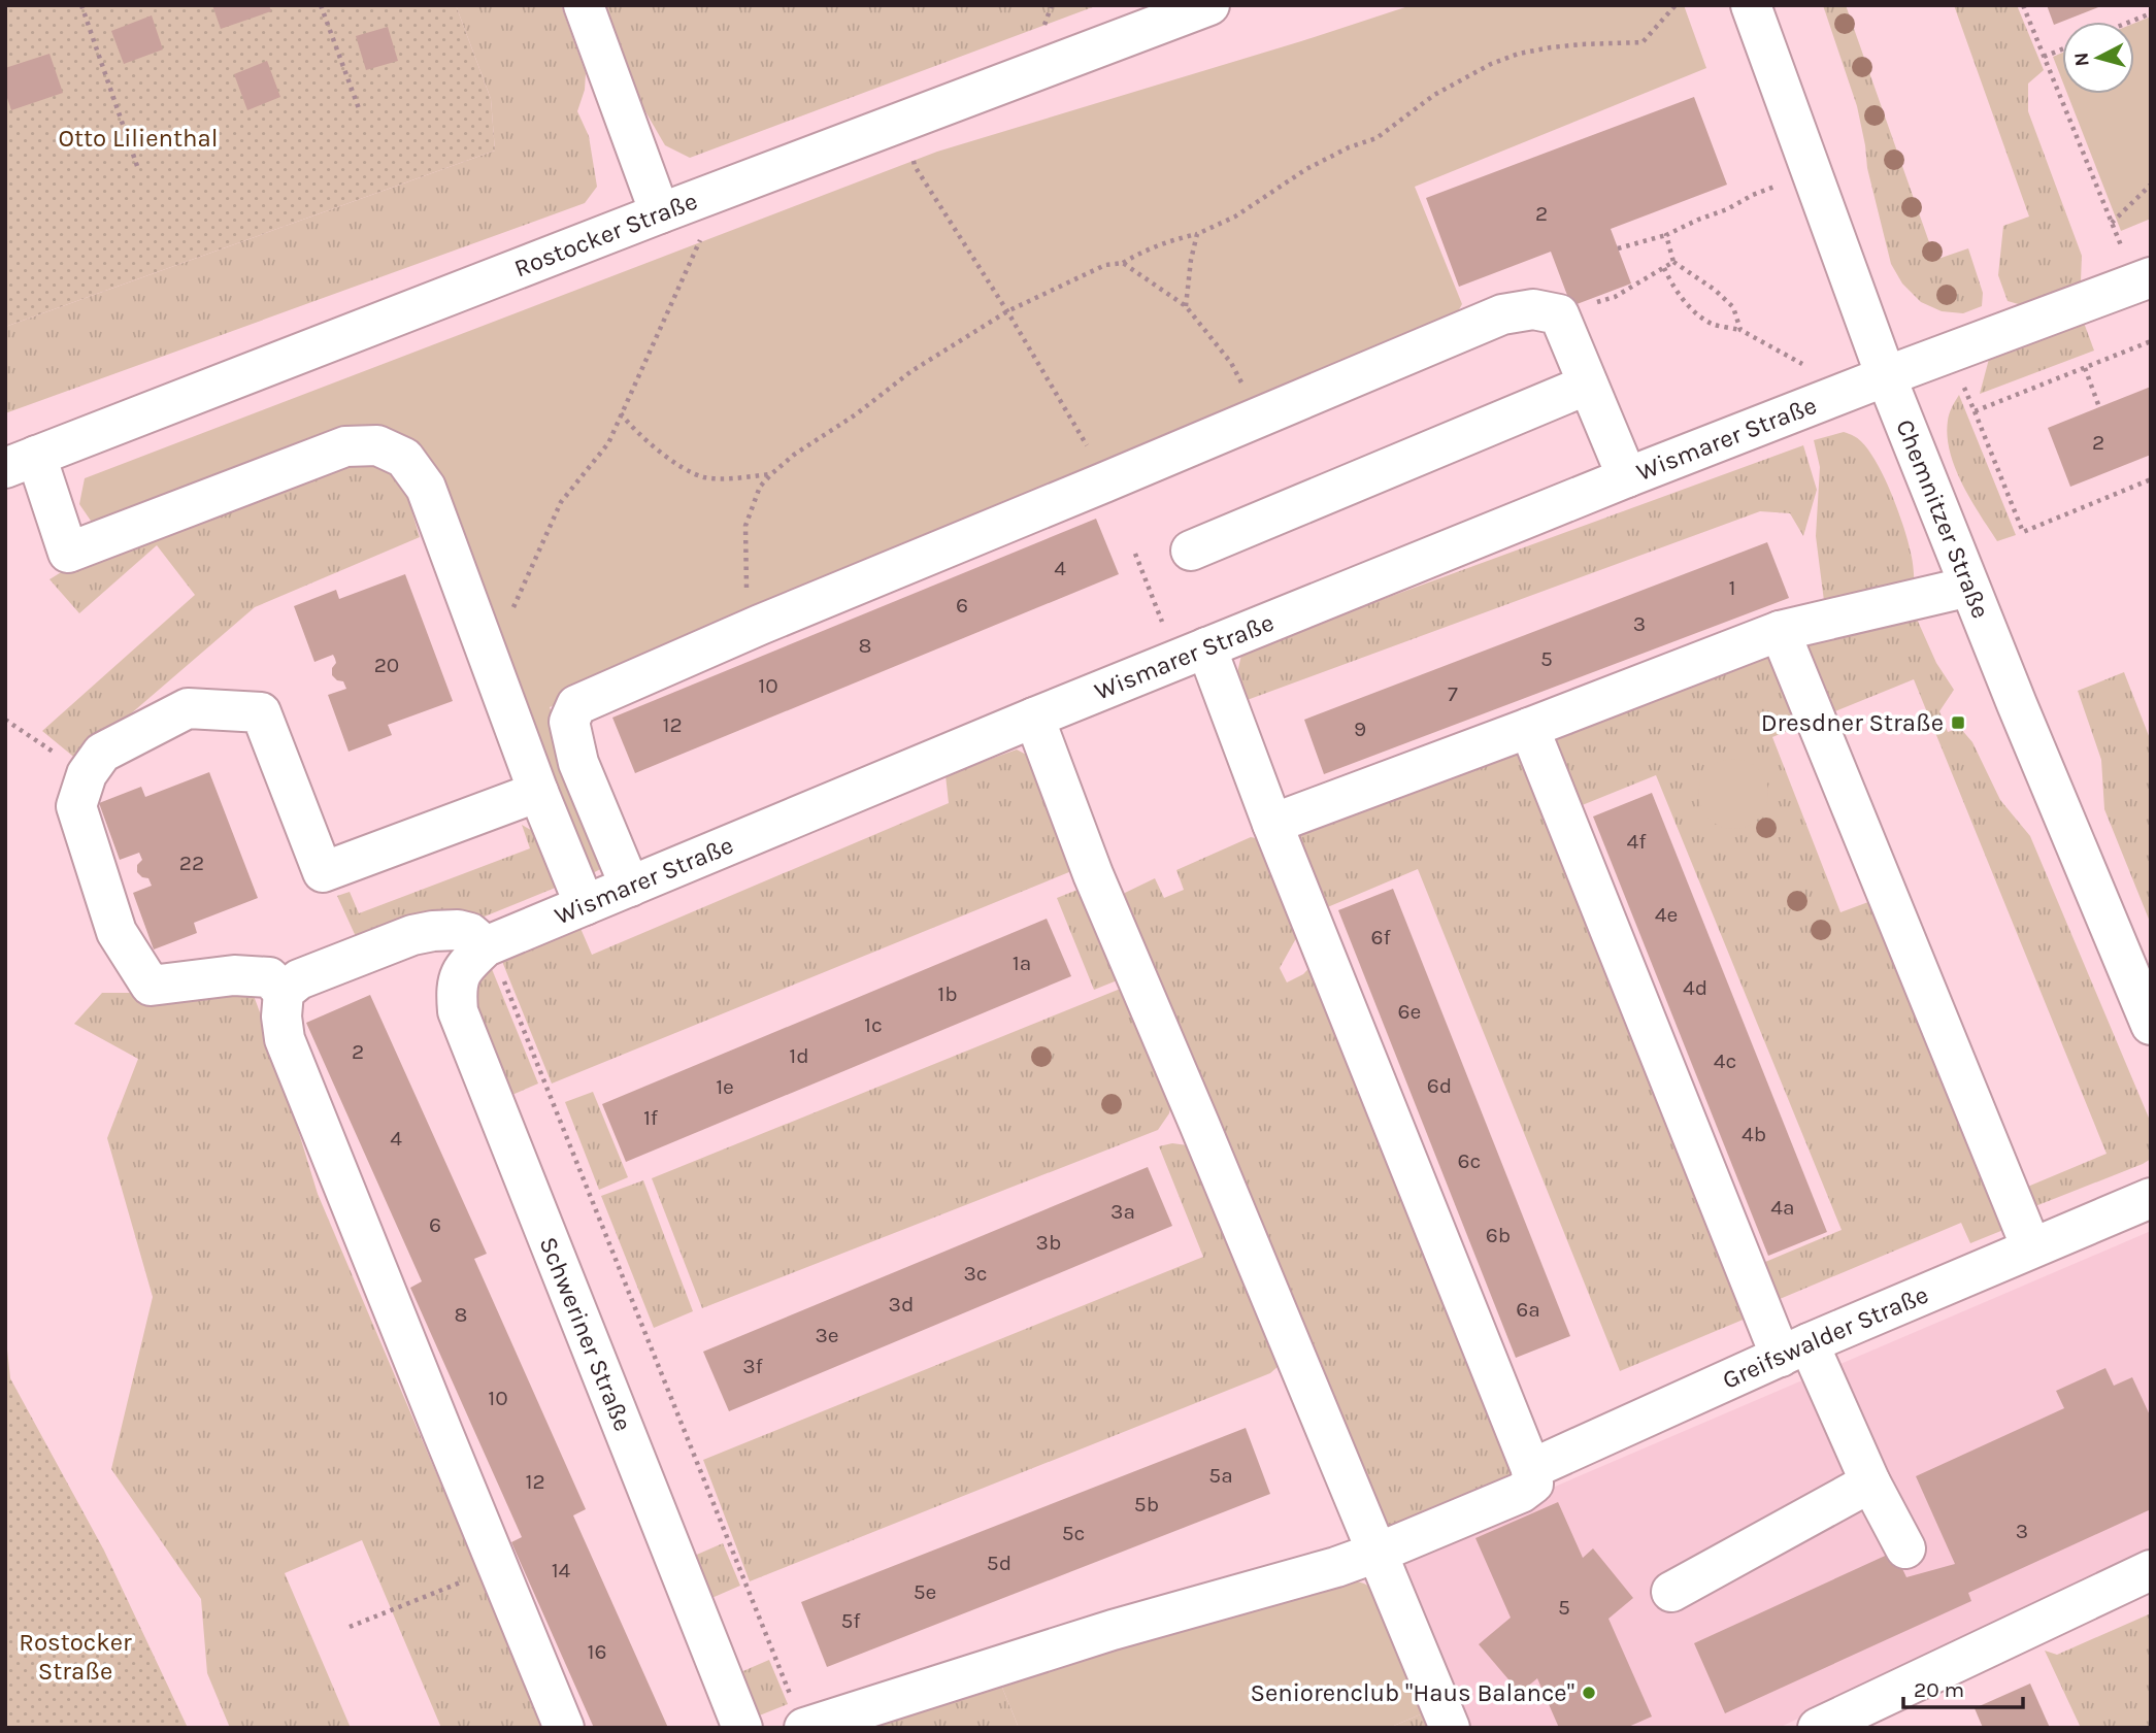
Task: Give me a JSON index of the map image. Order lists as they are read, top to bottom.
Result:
{
  "streets": {
    "street": [
      "Rostocker Straße",
      "Wismarer Straße",
      "Chemnitzer Straße",
      "Schweriner Straße",
      "Greifswalder Straße"
    ]
  },
  "crossings": [
    ["Wismarer Straße", "Chemnitzer Straße"],
    ["Wismarer Straße", "Schweriner Straße"]
  ],
  "parks": ["Otto Lilienthal", "Rostocker Straße"],
  "places": {
    "transit": ["Dresdner Straße"],
    "other": ["Seniorenclub \"Haus Balance\""]
  },
  "house_numbers": [
    "2",
    "2",
    "4",
    "1",
    "6",
    "3",
    "8",
    "5",
    "20",
    "10",
    "7",
    "12",
    "9",
    "4f",
    "22",
    "4e",
    "6f",
    "1a",
    "4d",
    "1b",
    "6e",
    "1c",
    "2",
    "1d",
    "4c",
    "6d",
    "1e",
    "1f",
    "4b",
    "4",
    "6c",
    "4a",
    "3a",
    "6",
    "6b",
    "3b",
    "3c",
    "3d",
    "6a",
    "8",
    "3e",
    "3f",
    "10",
    "5a",
    "12",
    "5b",
    "3",
    "5c",
    "5d",
    "14",
    "5e",
    "5",
    "5f",
    "16"
  ],
  "scale_bar": "20 m",
  "north": "left"
}
